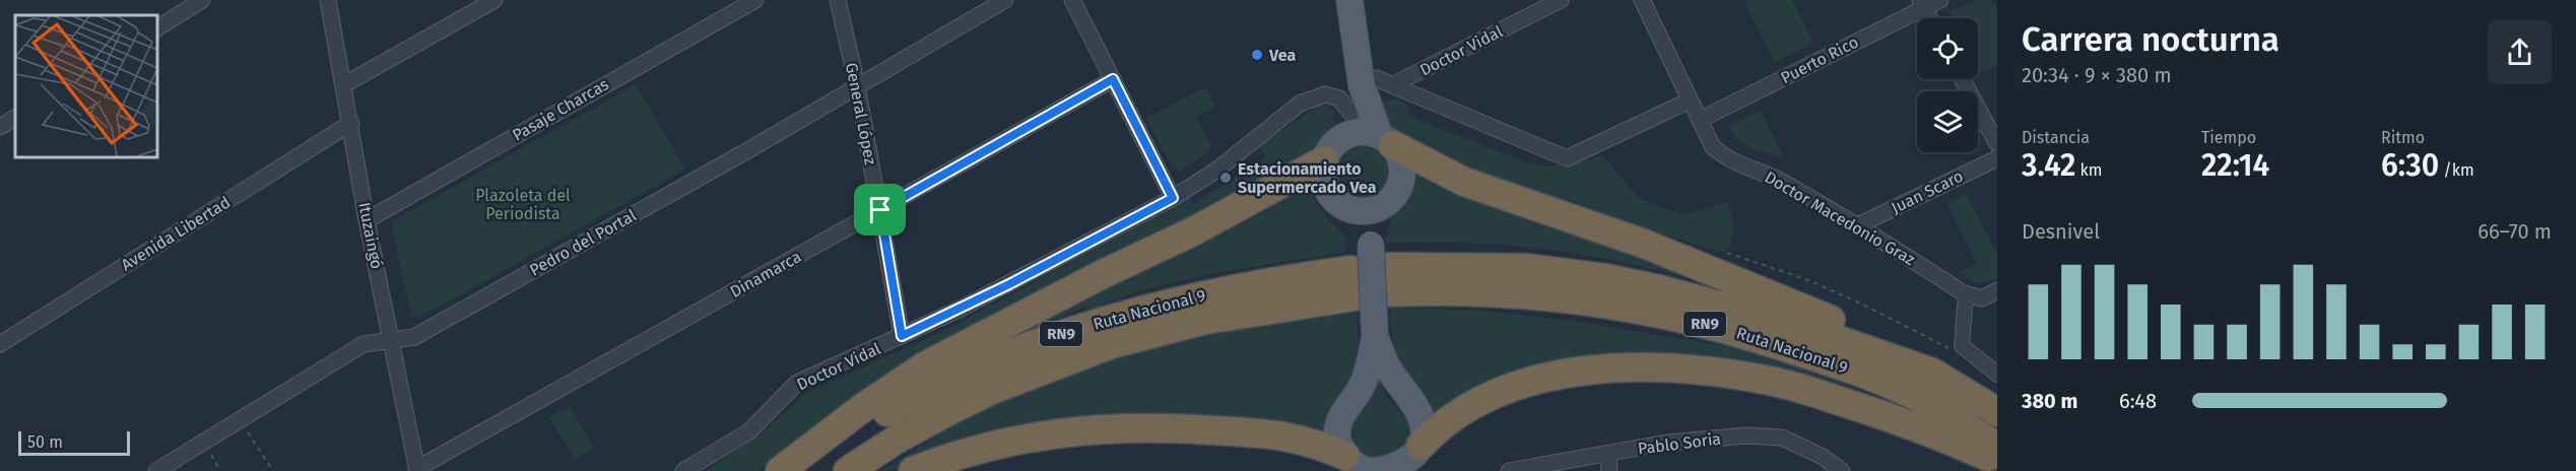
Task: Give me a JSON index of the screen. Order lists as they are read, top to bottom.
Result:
{
  "streets": {
    "highway": ["Ruta Nacional 9", "RN9"],
    "street": [
      "Doctor Vidal",
      "Puerto Rico",
      "Pasaje Charcas",
      "General López",
      "Juan Scaro",
      "Doctor Macedonio Graz",
      "Avenida Libertad",
      "Ituzaingó",
      "Pedro del Portal",
      "Dinamarca",
      "Pablo Soria"
    ]
  },
  "crossings": [
    ["Doctor Vidal", "General López"],
    ["Puerto Rico", "Doctor Macedonio Graz"],
    ["Pasaje Charcas", "Ituzaingó"],
    ["General López", "Pedro del Portal"],
    ["General López", "Dinamarca"],
    ["Juan Scaro", "Doctor Macedonio Graz"],
    ["Avenida Libertad", "Ituzaingó"],
    ["Ituzaingó", "Pedro del Portal"],
    ["Ituzaingó", "Dinamarca"]
  ],
  "parks": ["Plazoleta del Periodista"],
  "places": ["Vea", "Estacionamiento Supermercado Vea"],
  "scale_bar": "50 m",
  "page": {
    "heading": ["Carrera nocturna", "20:34 · 9 × 380 m"],
    "stats": [
      ["Distancia", "3.42 km"],
      ["Tiempo", "22:14"],
      ["Ritmo", "6:30 /km"]
    ],
    "chart": ["Desnivel", "66–70 m"],
    "list": [
      {
        "name": "380 m",
        "note": "6:48"
      }
    ],
    "scale": "50 m"
  }
}
